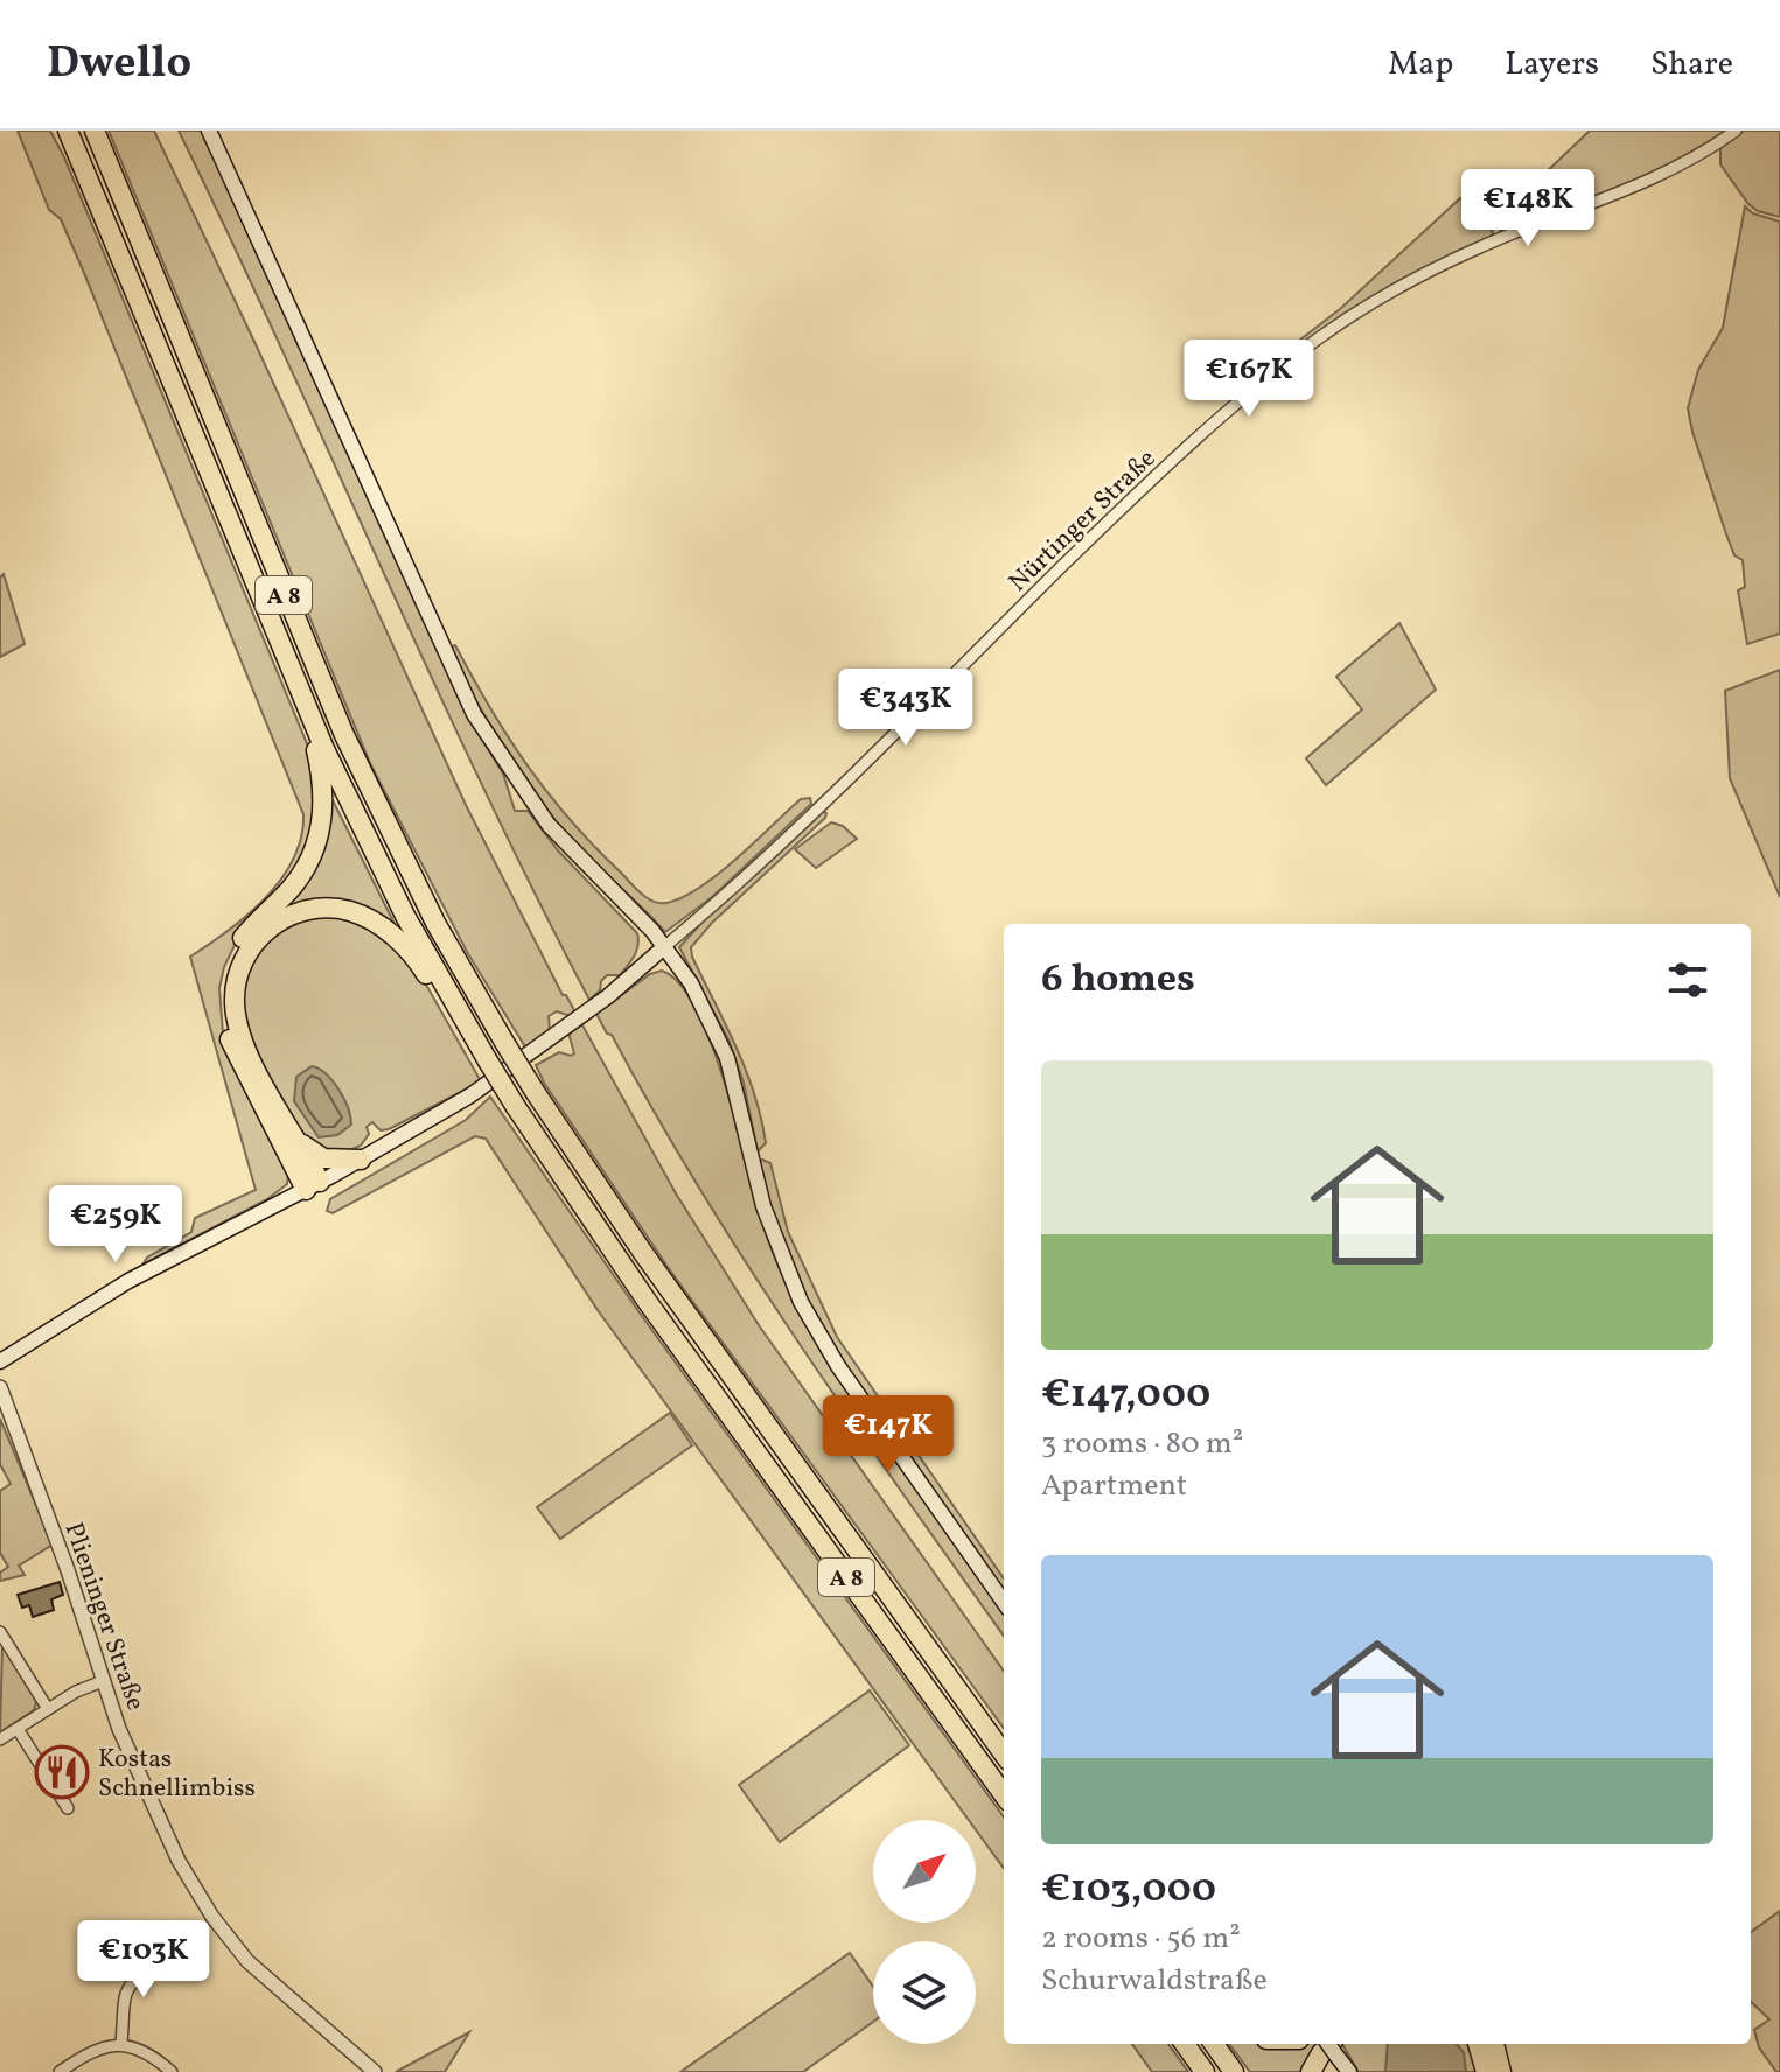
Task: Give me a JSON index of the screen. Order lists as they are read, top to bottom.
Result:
{
  "streets": {
    "highway": ["A 8"],
    "street": ["Nürtinger Straße", "Plieninger Straße"]
  },
  "places": {
    "restaurant": ["Kostas Schnellimbiss"]
  },
  "north": "top right",
  "page": {
    "header": "Dwello",
    "nav": ["Map", "Layers", "Share"],
    "price": [
      "€148K",
      "€167K",
      "€343K",
      "€259K",
      "€147K",
      "€103K"
    ],
    "heading": "6 homes",
    "list": [
      {
        "name": "€147,000",
        "note": "3 rooms · 80 m² · Apartment"
      },
      {
        "name": "€103,000",
        "note": "2 rooms · 56 m² · Schurwaldstraße"
      }
    ]
  }
}
